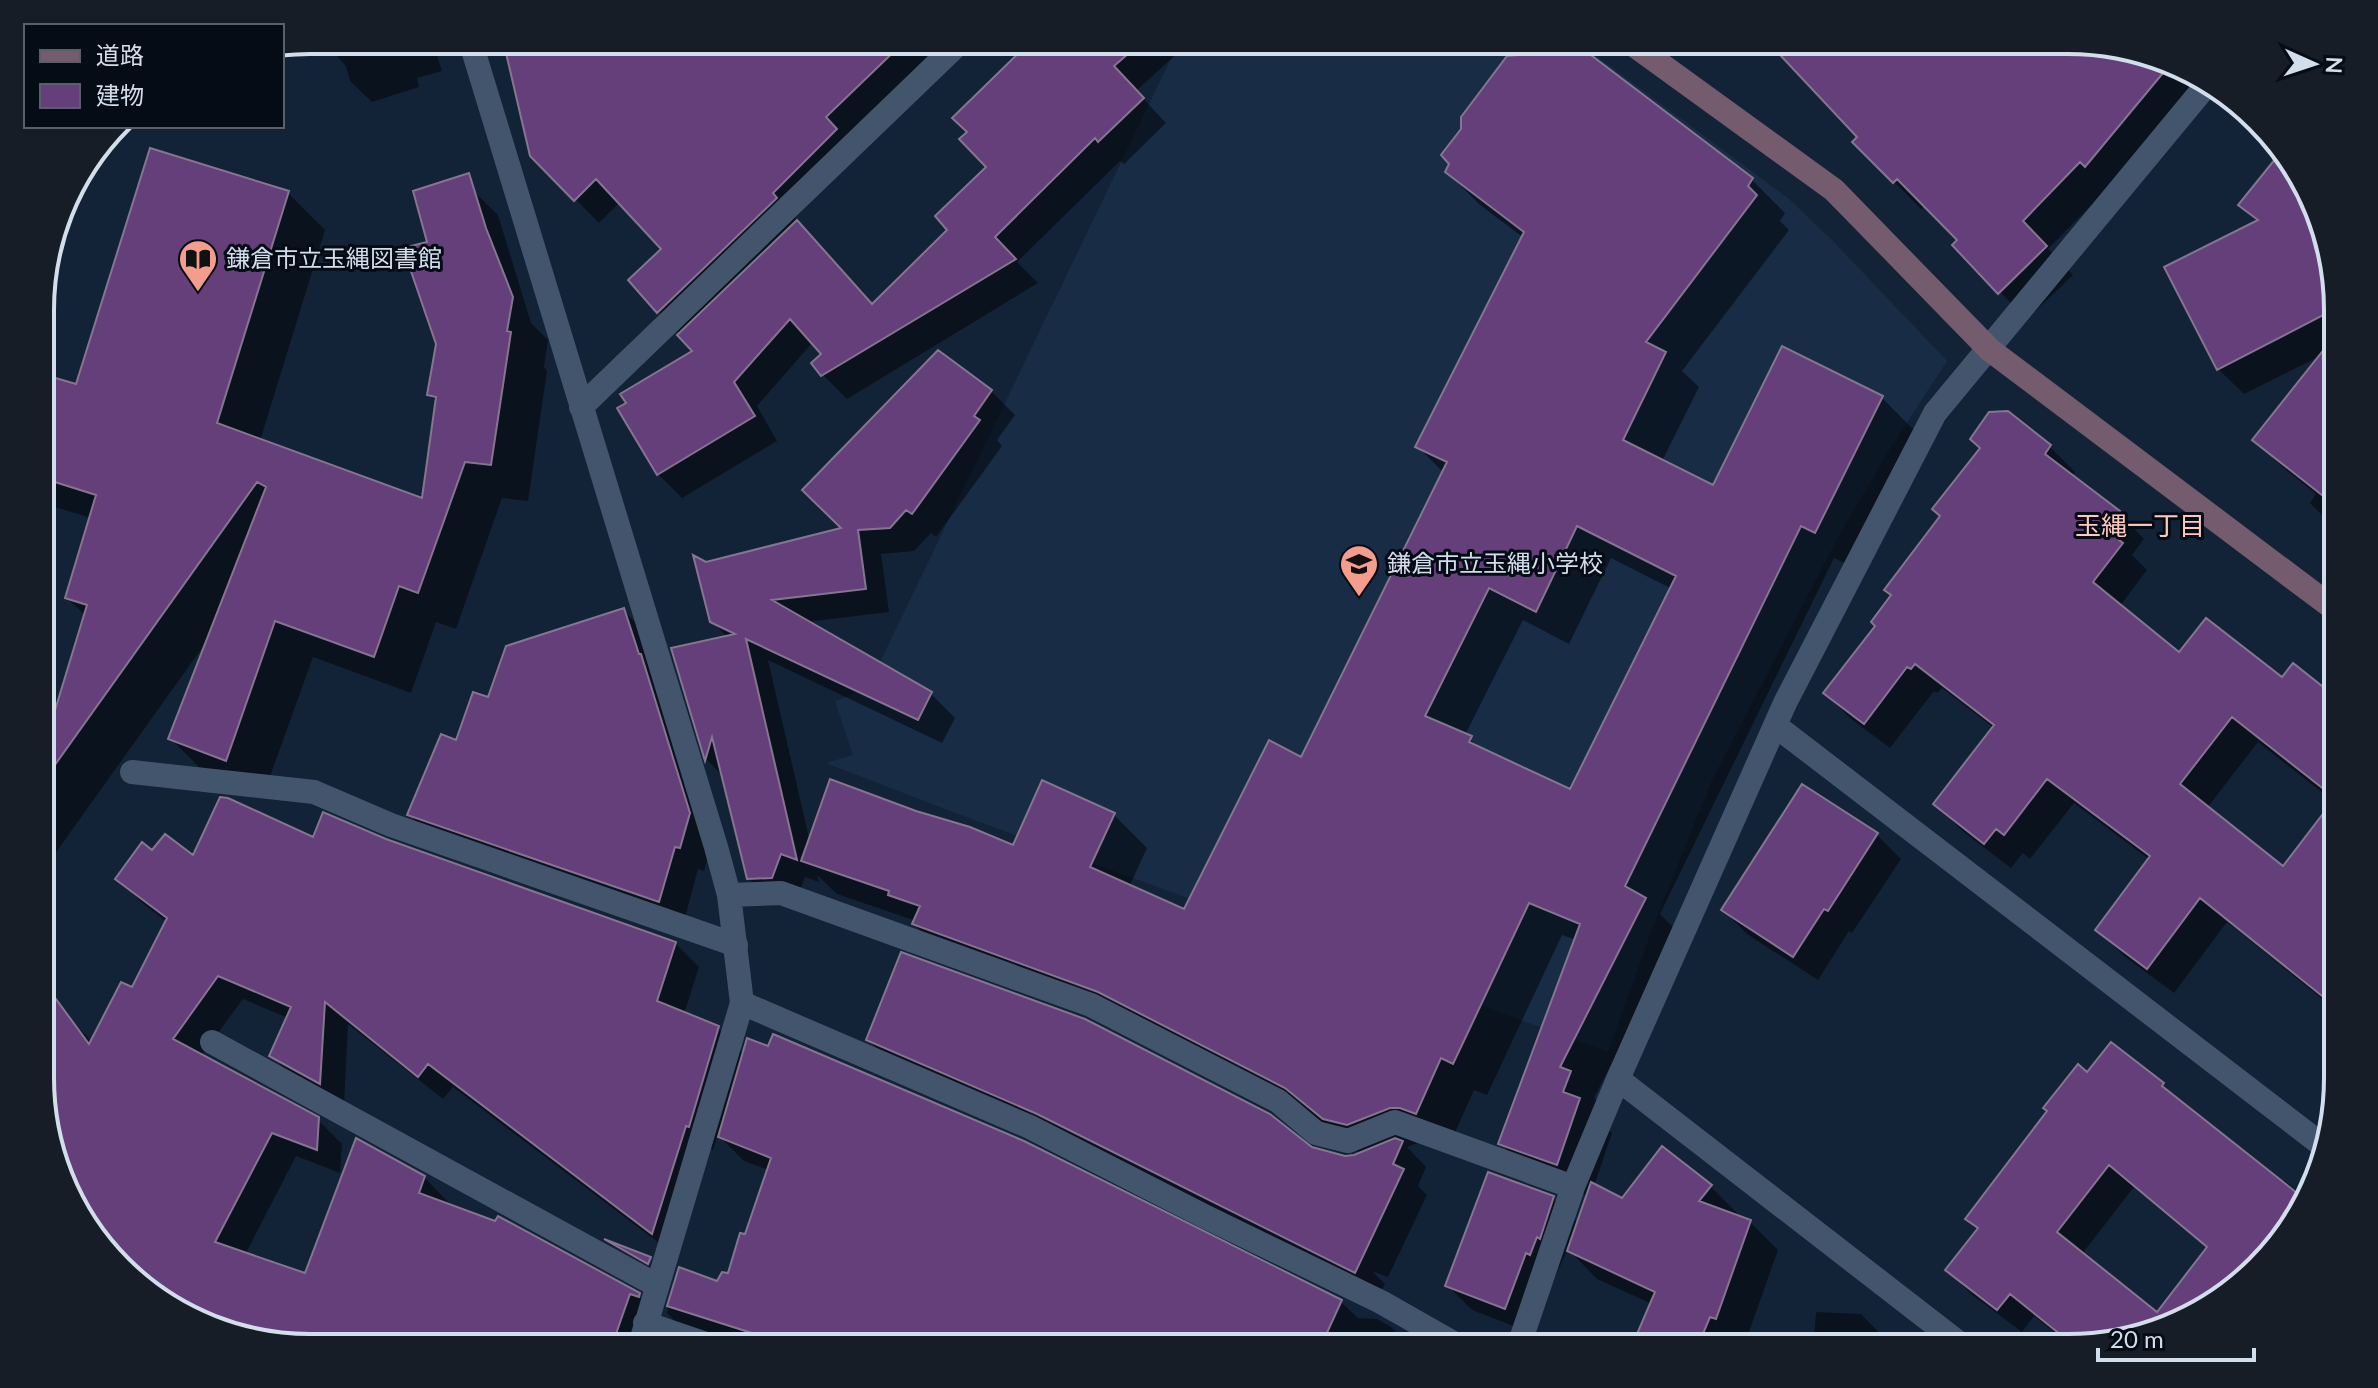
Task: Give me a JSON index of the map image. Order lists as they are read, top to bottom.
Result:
{
  "districts": ["玉縄一丁目"],
  "places": {
    "library": ["鎌倉市立玉縄図書館"],
    "school or university": ["鎌倉市立玉縄小学校"]
  },
  "legend": ["道路", "建物"],
  "scale_bar": "20 m",
  "north": "right"
}
